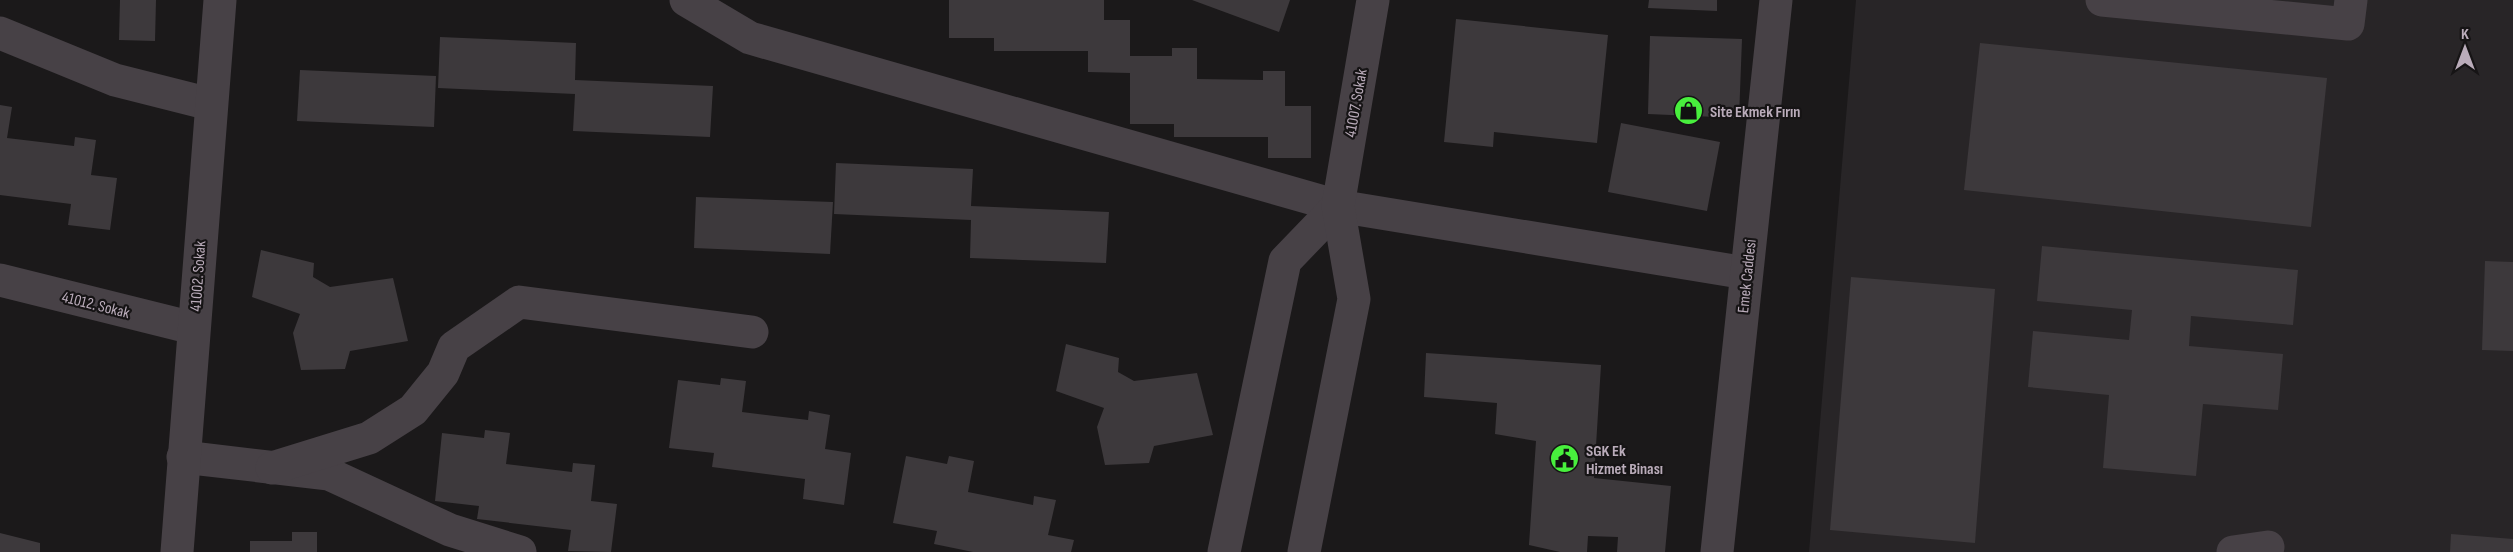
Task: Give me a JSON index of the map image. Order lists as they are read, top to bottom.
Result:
{
  "streets": {
    "street": [
      "41007. Sokak",
      "41002. Sokak",
      "Emek Caddesi",
      "41012. Sokak"
    ]
  },
  "crossings": [
    ["41002. Sokak", "41012. Sokak"]
  ],
  "places": {
    "shop": ["Site Ekmek Fırın"],
    "public building": ["SGK Ek Hizmet Binası"]
  },
  "north": "top"
}
